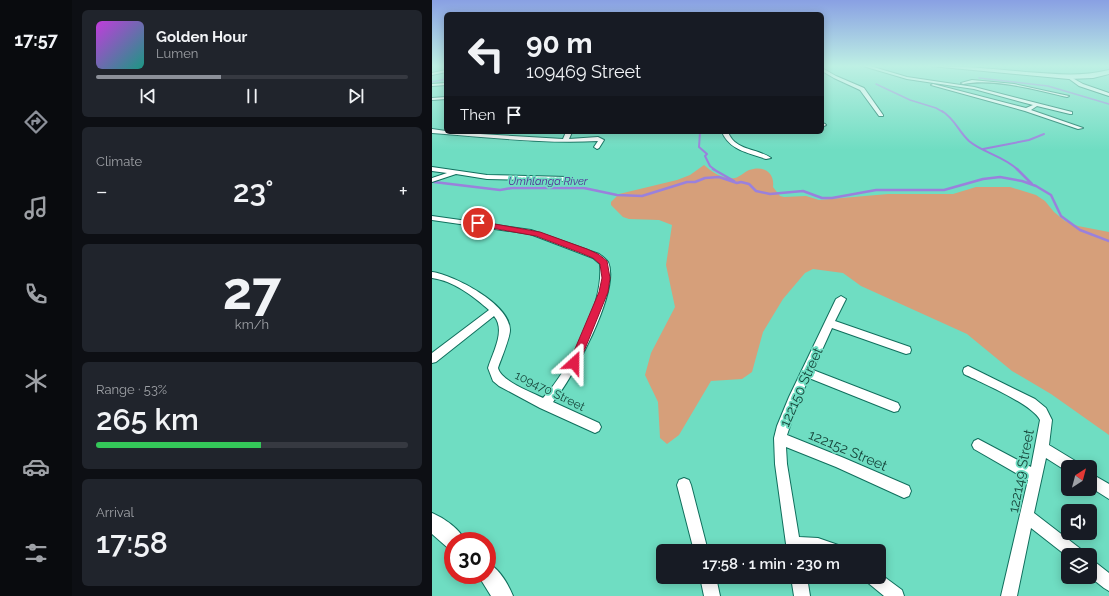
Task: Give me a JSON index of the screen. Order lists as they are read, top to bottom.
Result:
{
  "streets": {
    "street": [
      "122150 Street",
      "109470 Street",
      "122152 Street",
      "122149 Street"
    ]
  },
  "crossings": [
    ["122150 Street", "122152 Street"]
  ],
  "water": ["Umhlanga River"],
  "north": "top right",
  "page": {
    "tabs": "17:57",
    "turn": ["90 m", "109469 Street"],
    "song": ["Golden Hour", "Lumen"],
    "then": "Then",
    "tile": [
      "Climate",
      ["27", "km/h"],
      ["Range · 53%", "265 km"],
      ["Arrival", "17:58"]
    ],
    "heat": ["−", "23°", "+"],
    "limit": "30",
    "trip": "17:58 · 1 min · 230 m"
  }
}
